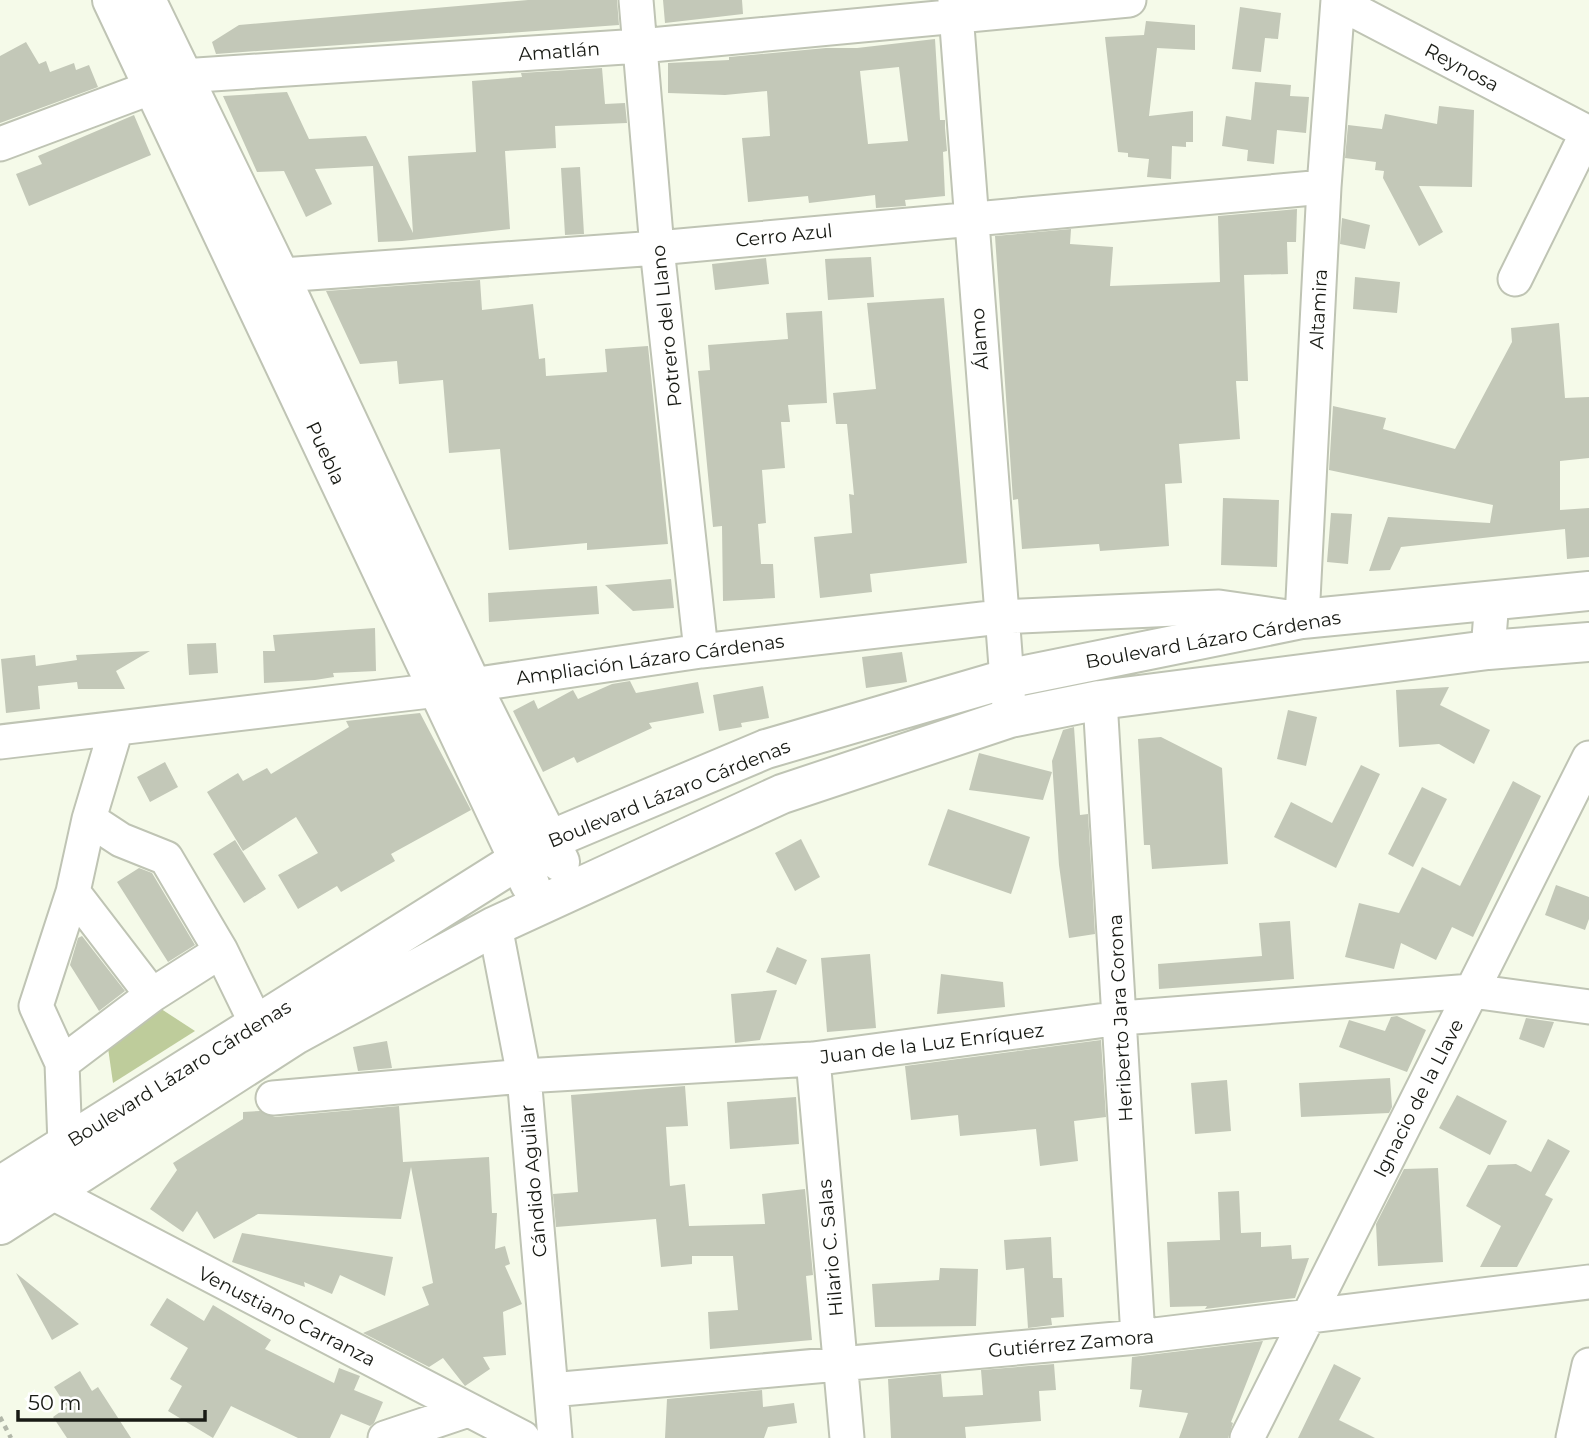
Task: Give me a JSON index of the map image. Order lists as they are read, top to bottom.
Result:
{
  "streets": {
    "main road": ["Puebla", "Boulevard Lázaro Cárdenas"],
    "street": [
      "Amatlán",
      "Reynosa",
      "Cerro Azul",
      "Altamira",
      "Potrero del Llano",
      "Álamo",
      "Ampliación Lázaro Cárdenas",
      "Heriberto Jara Corona",
      "Juan de la Luz Enríquez",
      "Ignacio de la Llave",
      "Cándido Aguilar",
      "Hilario C. Salas",
      "Venustiano Carranza",
      "Gutiérrez Zamora"
    ]
  },
  "crossings": [
    ["Amatlán", "Potrero del Llano"],
    ["Amatlán", "Álamo"],
    ["Amatlán", "Puebla"],
    ["Reynosa", "Altamira"],
    ["Cerro Azul", "Altamira"],
    ["Cerro Azul", "Potrero del Llano"],
    ["Cerro Azul", "Álamo"],
    ["Cerro Azul", "Puebla"],
    ["Altamira", "Boulevard Lázaro Cárdenas"],
    ["Altamira", "Ampliación Lázaro Cárdenas"],
    ["Potrero del Llano", "Ampliación Lázaro Cárdenas"],
    ["Álamo", "Boulevard Lázaro Cárdenas"],
    ["Álamo", "Ampliación Lázaro Cárdenas"],
    ["Puebla", "Boulevard Lázaro Cárdenas"],
    ["Puebla", "Ampliación Lázaro Cárdenas"],
    ["Boulevard Lázaro Cárdenas", "Ampliación Lázaro Cárdenas"],
    ["Boulevard Lázaro Cárdenas", "Heriberto Jara Corona"],
    ["Boulevard Lázaro Cárdenas", "Cándido Aguilar"],
    ["Boulevard Lázaro Cárdenas", "Venustiano Carranza"],
    ["Heriberto Jara Corona", "Juan de la Luz Enríquez"],
    ["Heriberto Jara Corona", "Gutiérrez Zamora"],
    ["Juan de la Luz Enríquez", "Ignacio de la Llave"],
    ["Juan de la Luz Enríquez", "Cándido Aguilar"],
    ["Juan de la Luz Enríquez", "Hilario C. Salas"],
    ["Ignacio de la Llave", "Gutiérrez Zamora"],
    ["Cándido Aguilar", "Gutiérrez Zamora"],
    ["Hilario C. Salas", "Gutiérrez Zamora"]
  ],
  "scale_bar": "50 m"
}
